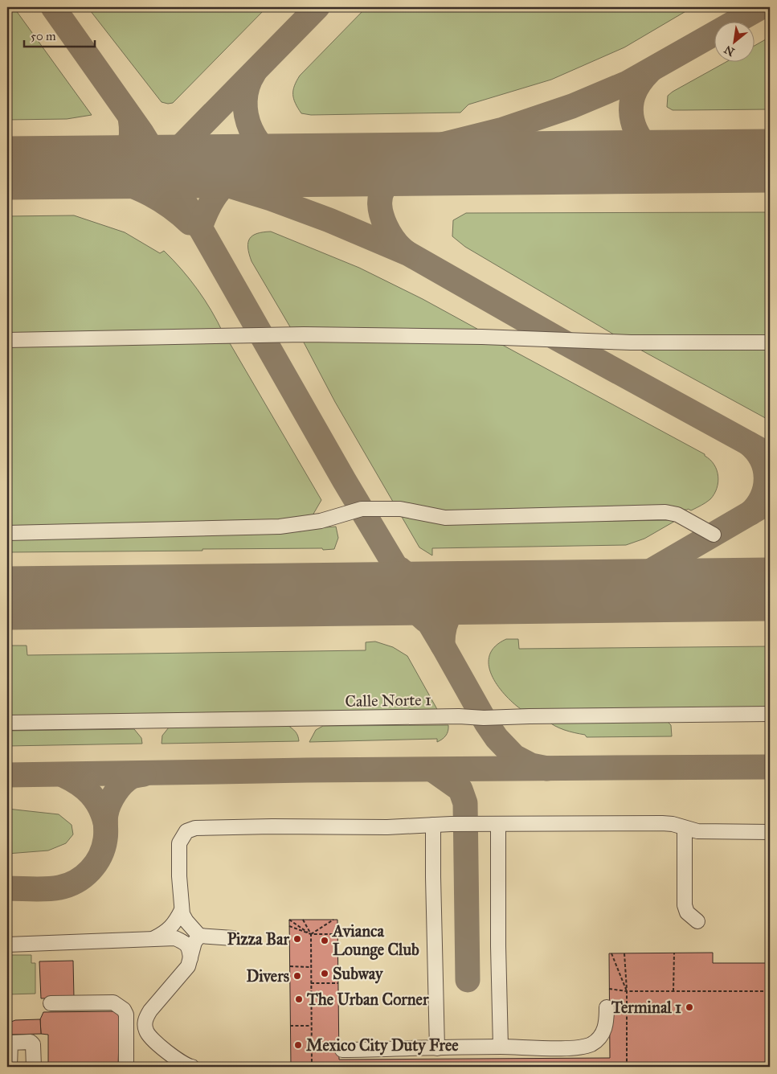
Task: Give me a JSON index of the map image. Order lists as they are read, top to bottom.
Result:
{
  "streets": {
    "lane": ["Calle Norte 1"]
  },
  "places": [
    "Pizza Bar",
    "Avianca Lounge Club",
    "Subway",
    "Divers",
    "The Urban Corner",
    "Terminal 1",
    "Mexico City Duty Free"
  ],
  "scale_bar": "50 m",
  "north": "bottom left"
}
